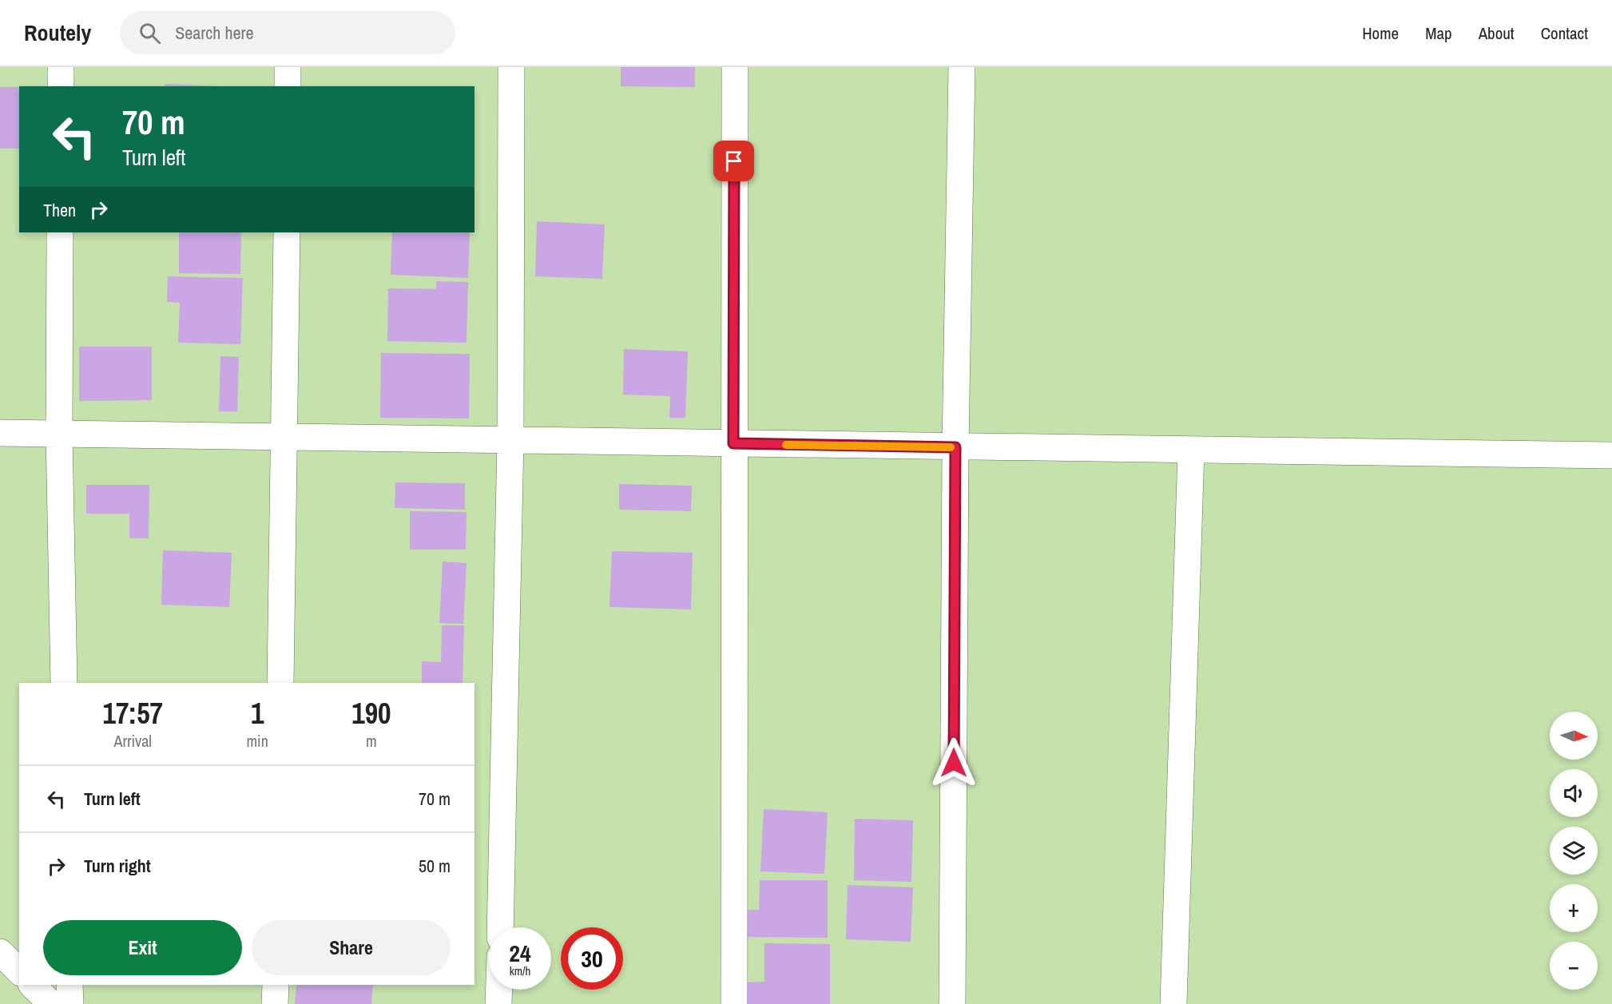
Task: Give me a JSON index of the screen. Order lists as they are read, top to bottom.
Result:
{
  "north": "right",
  "page": {
    "header": "Routely",
    "search": "Search here",
    "nav": [
      "Home",
      "Map",
      "About",
      "Contact"
    ],
    "turn": ["70 m", "Turn left"],
    "then": "Then",
    "eta": [
      "17:57",
      "Arrival",
      "1",
      "min",
      "190",
      "m"
    ],
    "map_buttons": ["+", "−"],
    "list": [
      {
        "name": "Turn left",
        "value": "70 m"
      },
      {
        "name": "Turn right",
        "value": "50 m"
      }
    ],
    "buttons": ["Exit", "Share"],
    "speed": "24 km/h",
    "limit": "30"
  }
}
